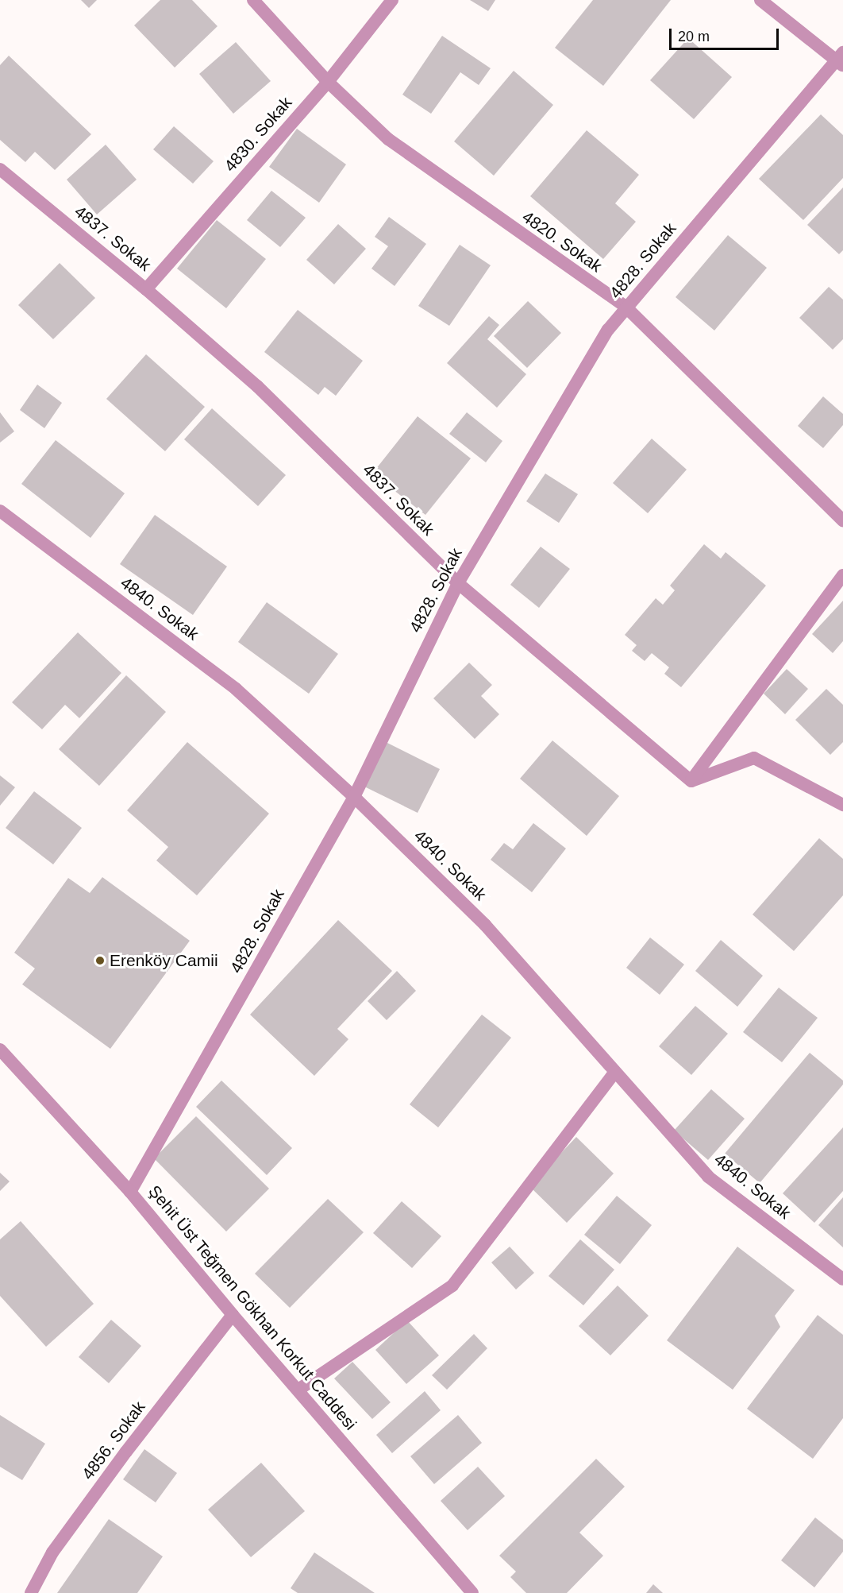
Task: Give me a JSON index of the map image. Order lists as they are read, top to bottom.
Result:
{
  "streets": {
    "street": [
      "4830. Sokak",
      "4837. Sokak",
      "4820. Sokak",
      "4828. Sokak",
      "4840. Sokak",
      "Şehit Üst Teğmen Gökhan Korkut Caddesi",
      "4856. Sokak"
    ]
  },
  "crossings": [
    ["4830. Sokak", "4837. Sokak"],
    ["4830. Sokak", "4820. Sokak"],
    ["4837. Sokak", "4828. Sokak"],
    ["4820. Sokak", "4828. Sokak"],
    ["4828. Sokak", "4840. Sokak"],
    ["4828. Sokak", "Şehit Üst Teğmen Gökhan Korkut Caddesi"],
    ["Şehit Üst Teğmen Gökhan Korkut Caddesi", "4856. Sokak"]
  ],
  "places": ["Erenköy Camii"],
  "scale_bar": "20 m"
}
